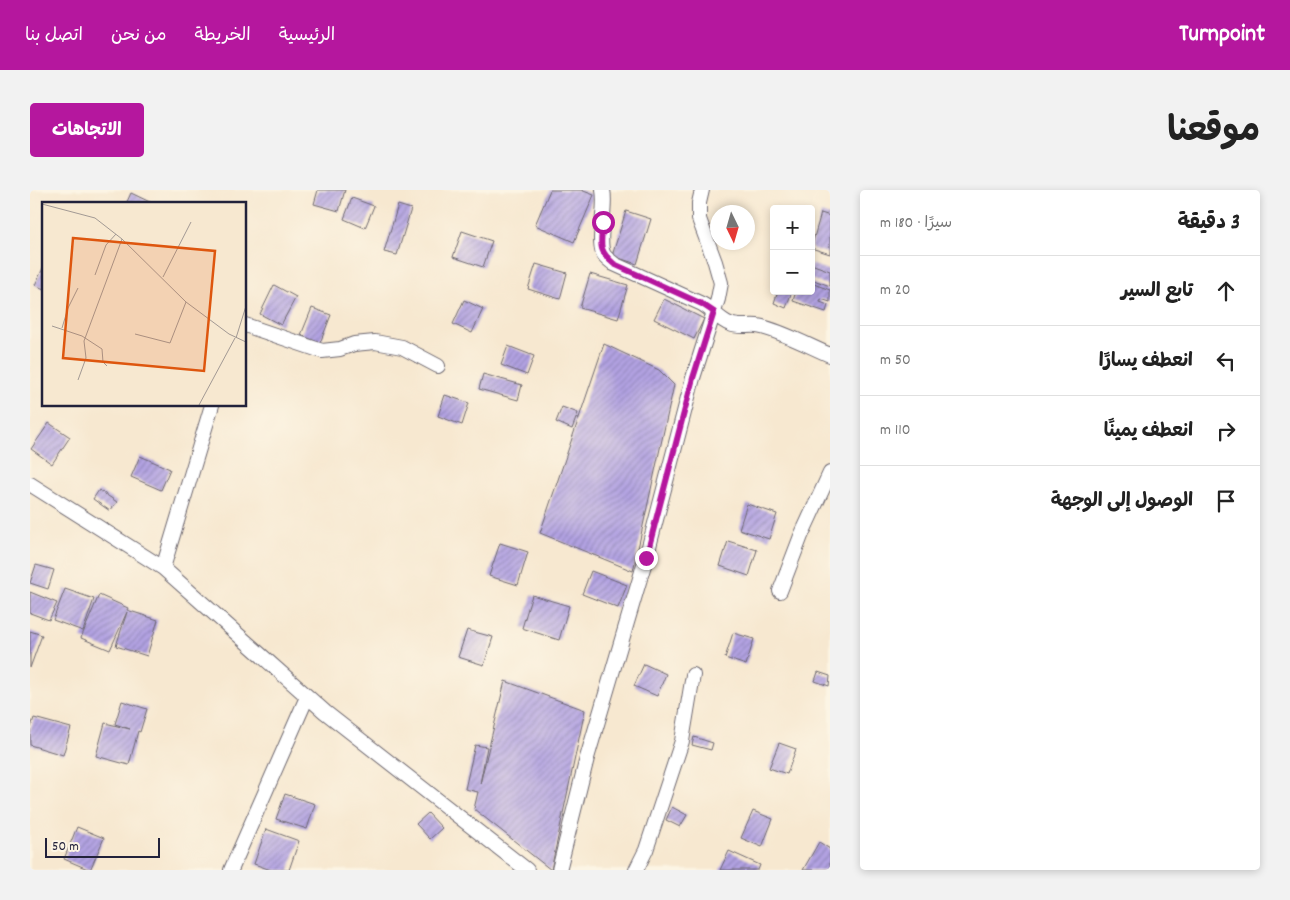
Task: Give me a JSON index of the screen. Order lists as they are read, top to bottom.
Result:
{
  "scale_bar": "50 m",
  "north": "bottom",
  "page": {
    "header": "Turnpoint",
    "nav": [
      "الرئيسية",
      "الخريطة",
      "من نحن",
      "اتصل بنا"
    ],
    "title": "موقعنا",
    "buttons": "الاتجاهات",
    "heading": ["3 دقيقة", "سيرًا · 180 m"],
    "map_buttons": ["+", "−"],
    "list": [
      ["تابع السير", "20 m"],
      ["انعطف يسارًا", "50 m"],
      ["انعطف يمينًا", "110 m"],
      "الوصول إلى الوجهة"
    ],
    "scale": "50 m"
  }
}
